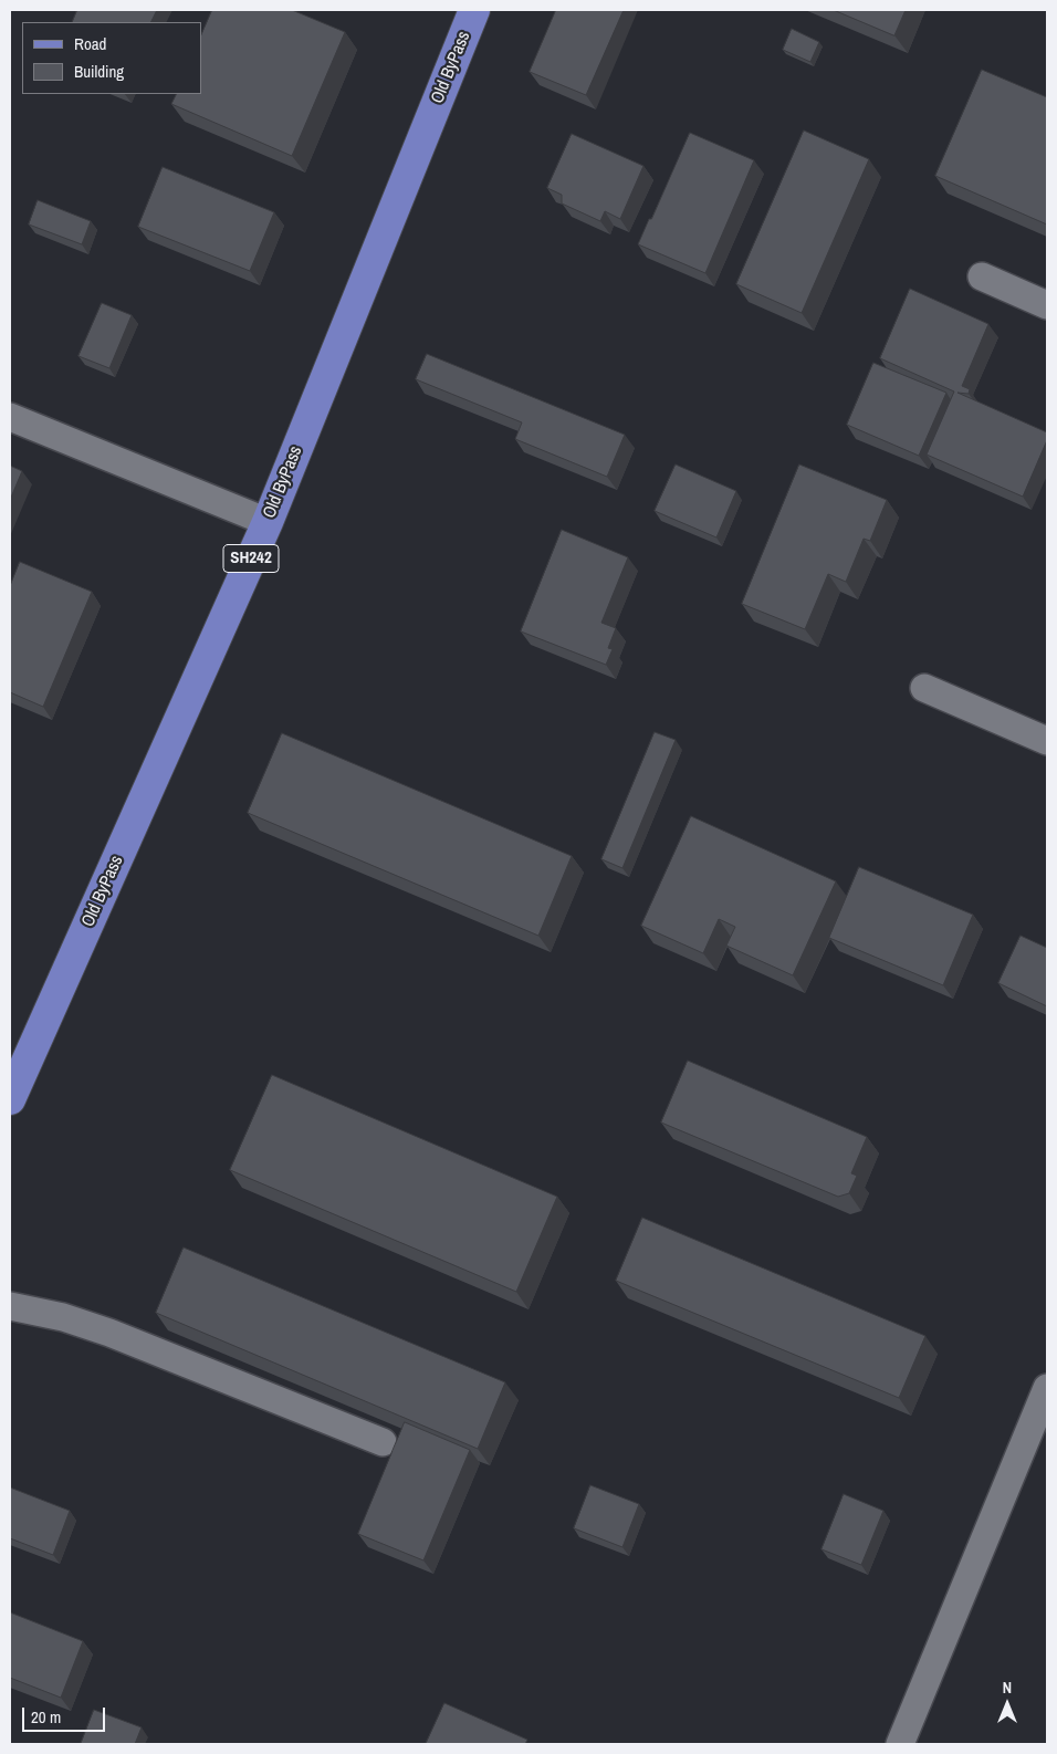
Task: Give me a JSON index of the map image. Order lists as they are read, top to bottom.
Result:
{
  "streets": {
    "main road": ["Old ByPass", "SH242"]
  },
  "legend": ["Road", "Building"],
  "scale_bar": "20 m",
  "north": "top"
}
